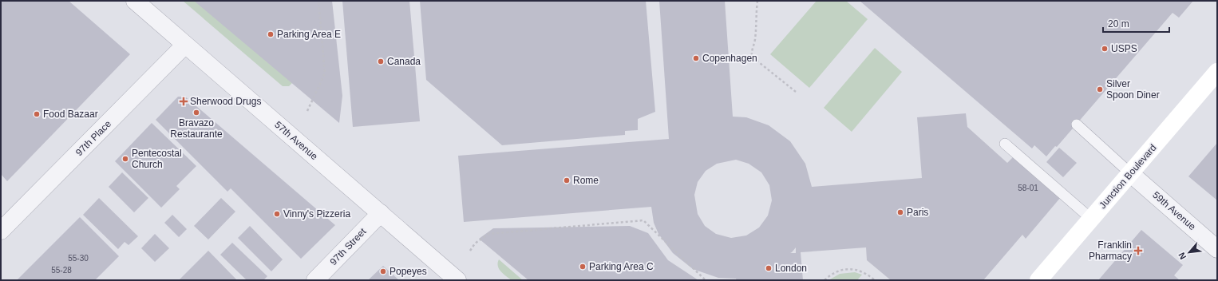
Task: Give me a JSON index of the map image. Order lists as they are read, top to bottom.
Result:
{
  "streets": {
    "main road": ["Junction Boulevard"],
    "street": [
      "97th Place",
      "57th Avenue",
      "59th Avenue",
      "97th Street"
    ]
  },
  "crossings": [
    ["97th Place", "57th Avenue"],
    ["57th Avenue", "97th Street"],
    ["Junction Boulevard", "59th Avenue"]
  ],
  "places": {
    "other": [
      "Parking Area E",
      "USPS",
      "Copenhagen",
      "Canada",
      "Silver Spoon Diner",
      "Bravazo Restaurante",
      "Food Bazaar",
      "Pentecostal Church",
      "Rome",
      "Paris",
      "Vinny's Pizzeria",
      "Parking Area C",
      "London",
      "Popeyes"
    ],
    "health": ["Sherwood Drugs", "Franklin Pharmacy"]
  },
  "house_numbers": ["58-01", "55-30", "55-28"],
  "scale_bar": "20 m",
  "north": "bottom left"
}
